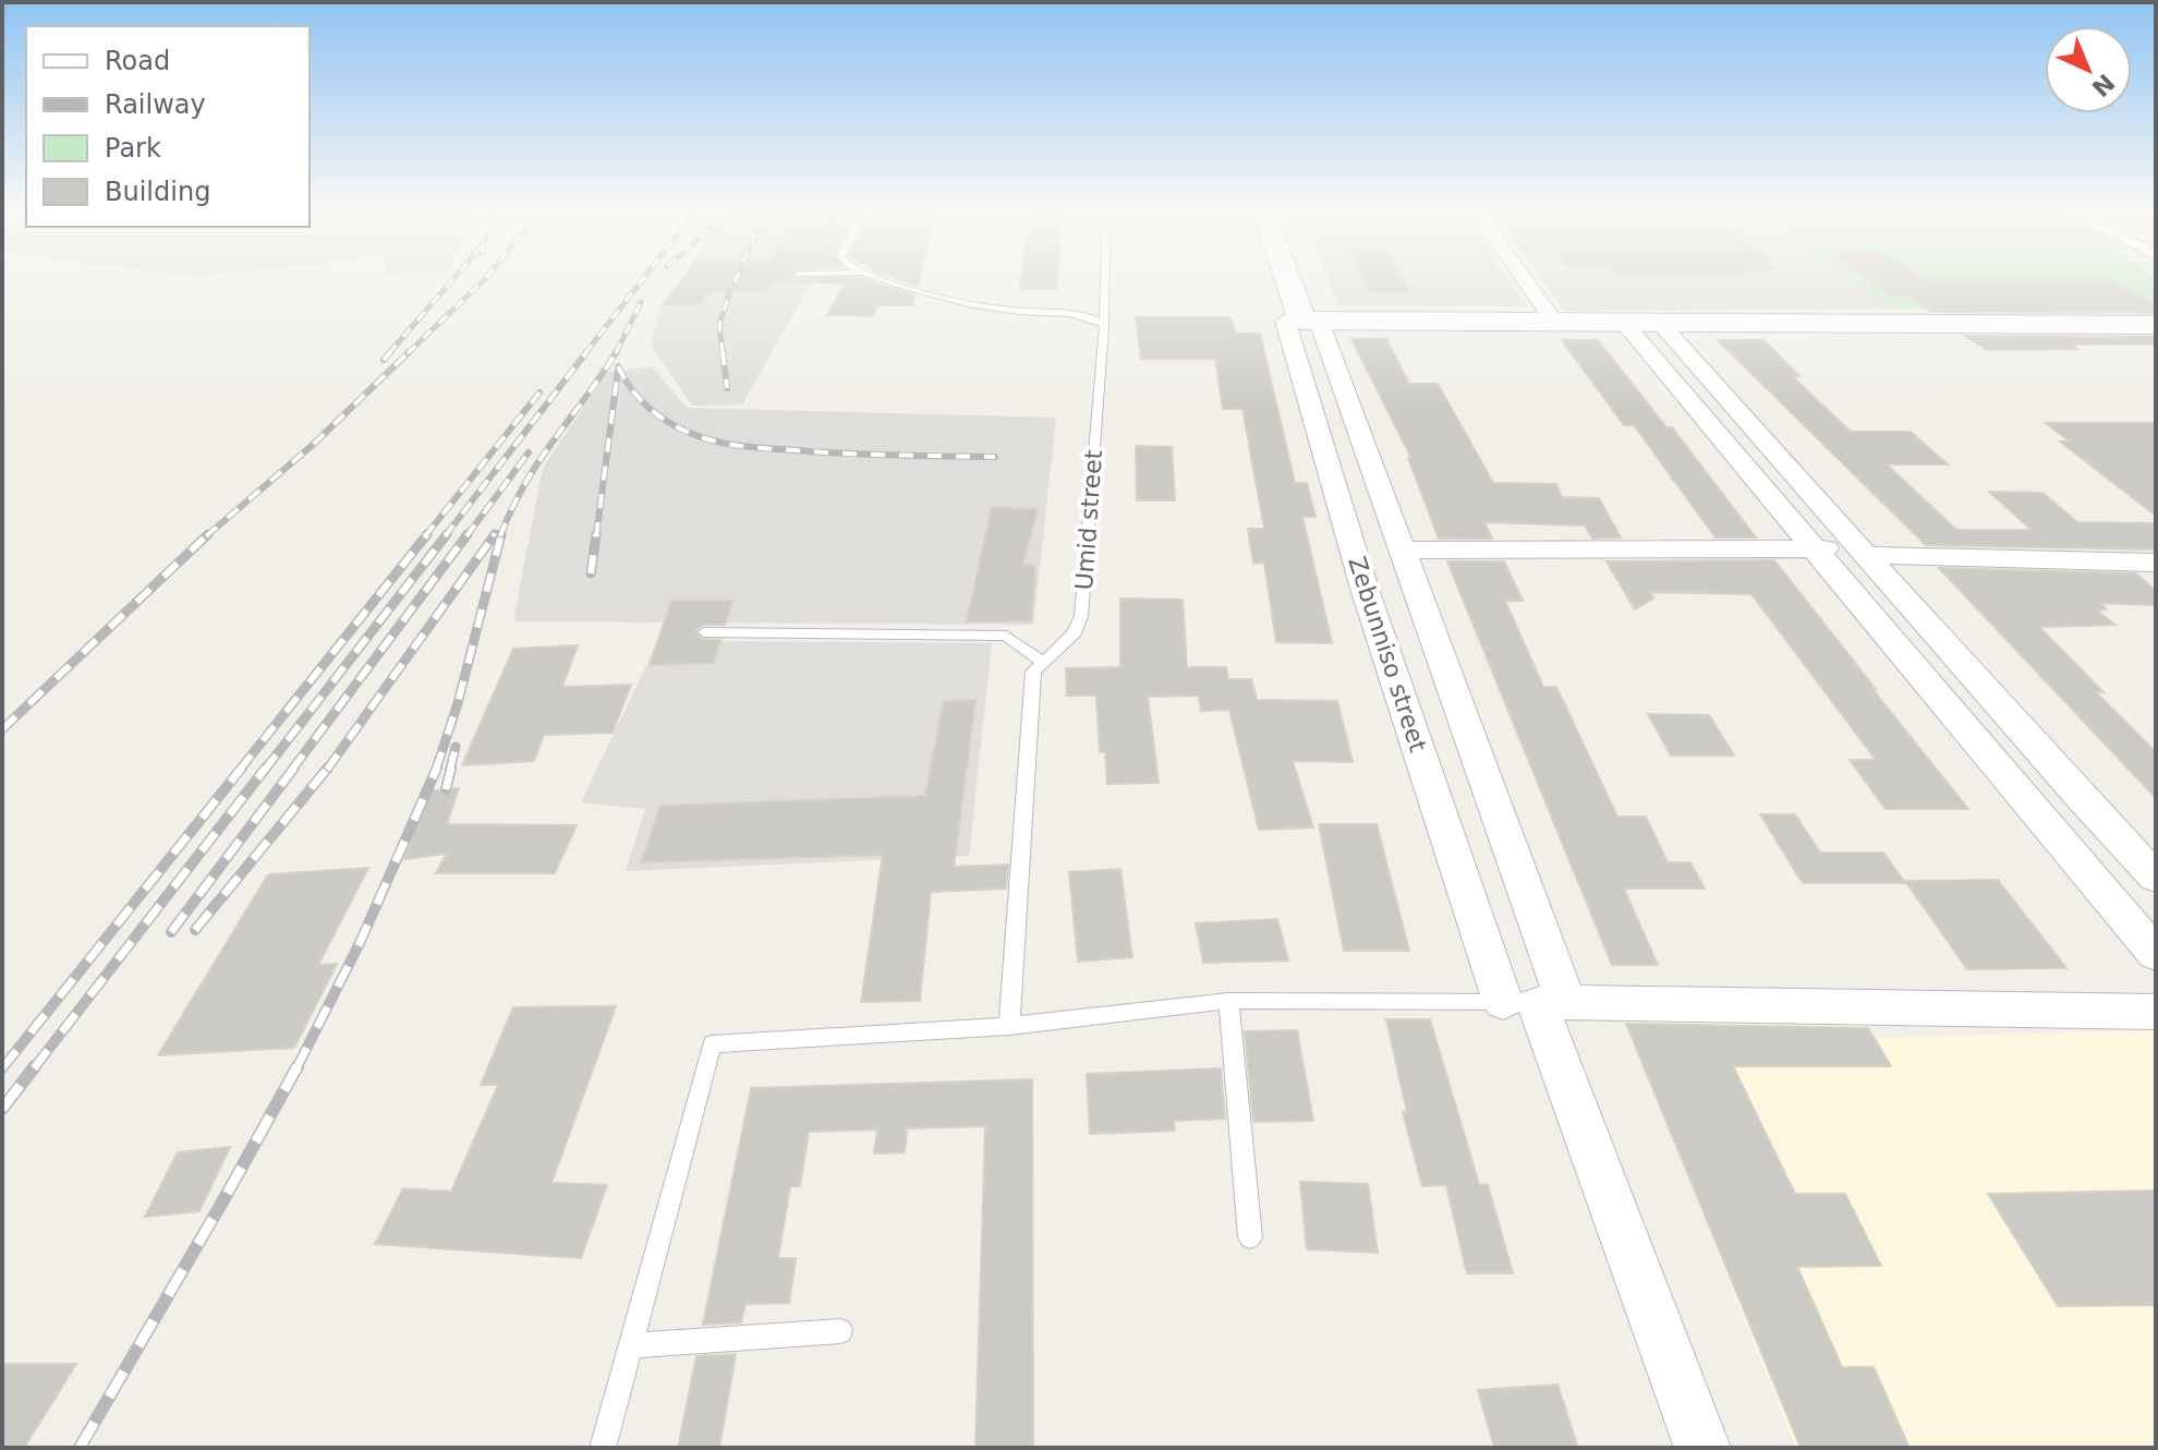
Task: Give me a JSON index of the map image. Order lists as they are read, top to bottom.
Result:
{
  "streets": {
    "street": ["Zebunniso street"],
    "lane": ["Umid street"]
  },
  "legend": [
    "Road",
    "Railway",
    "Park",
    "Building"
  ],
  "north": "bottom right"
}
